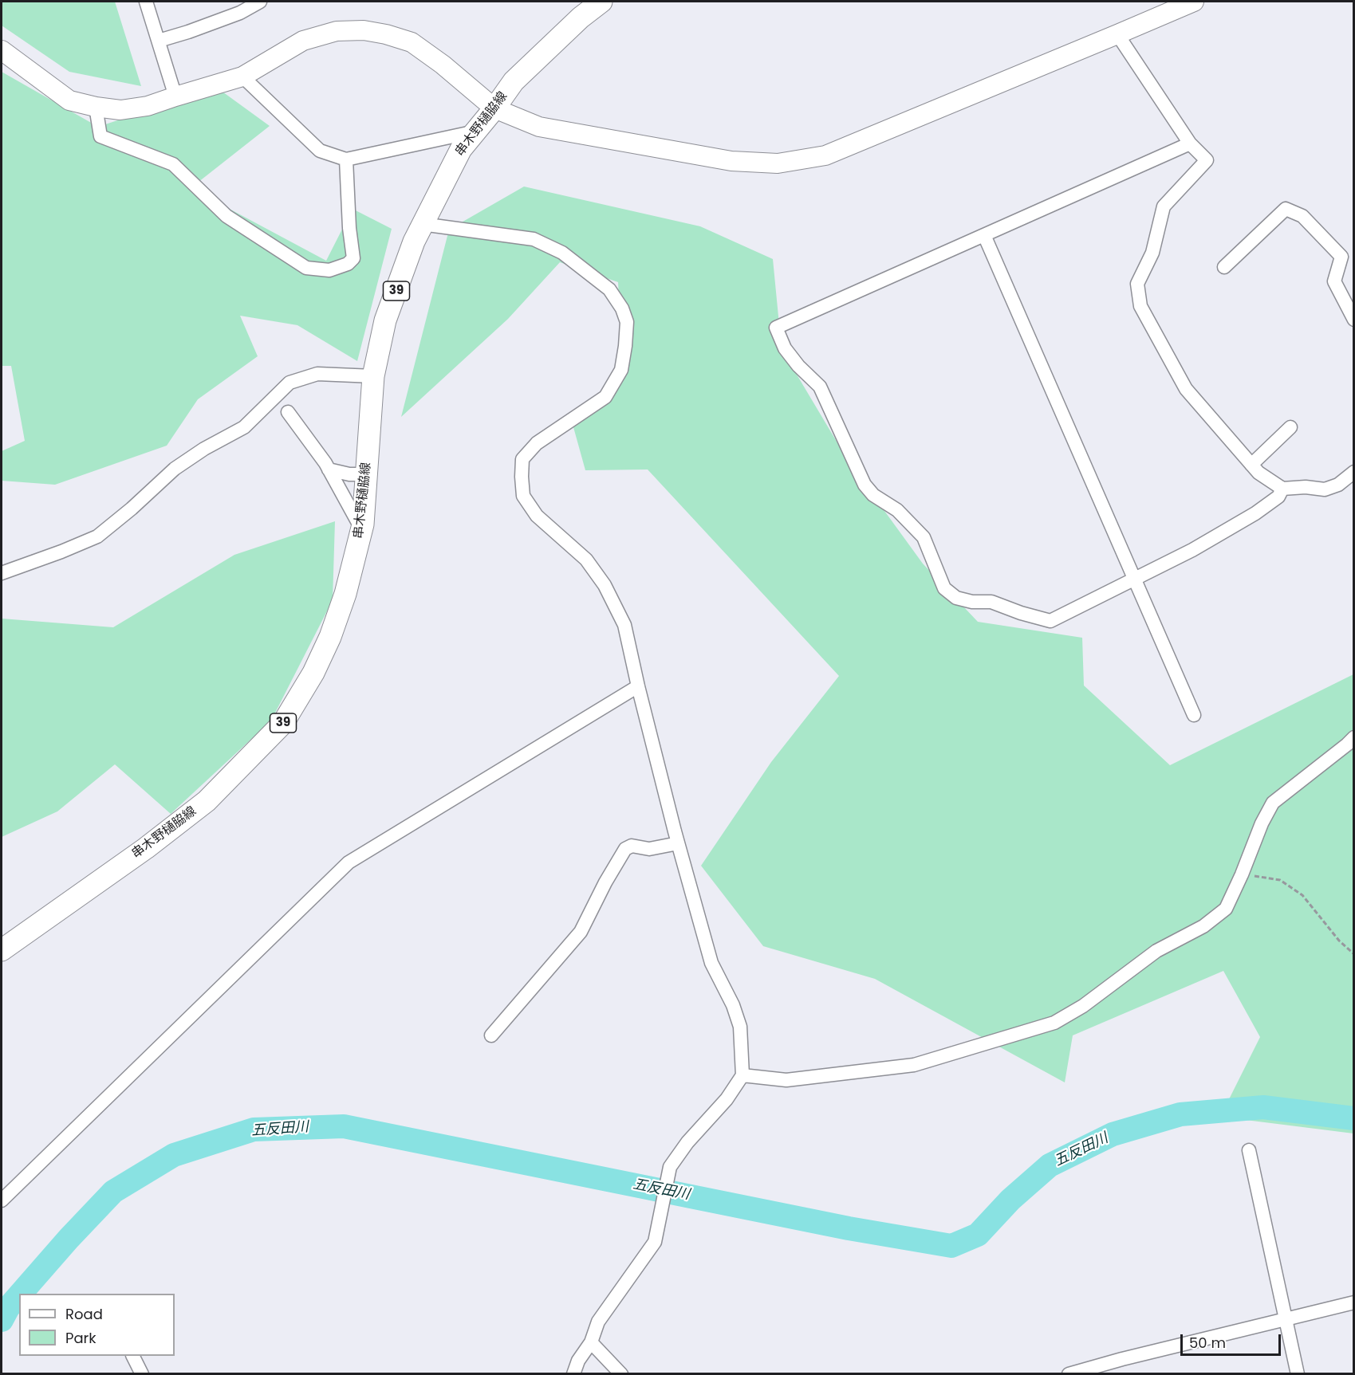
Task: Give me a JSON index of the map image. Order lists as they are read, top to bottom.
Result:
{
  "streets": {
    "main road": ["串木野樋脇線", "39"]
  },
  "water": ["五反田川"],
  "legend": ["Road", "Park"],
  "scale_bar": "50 m"
}
